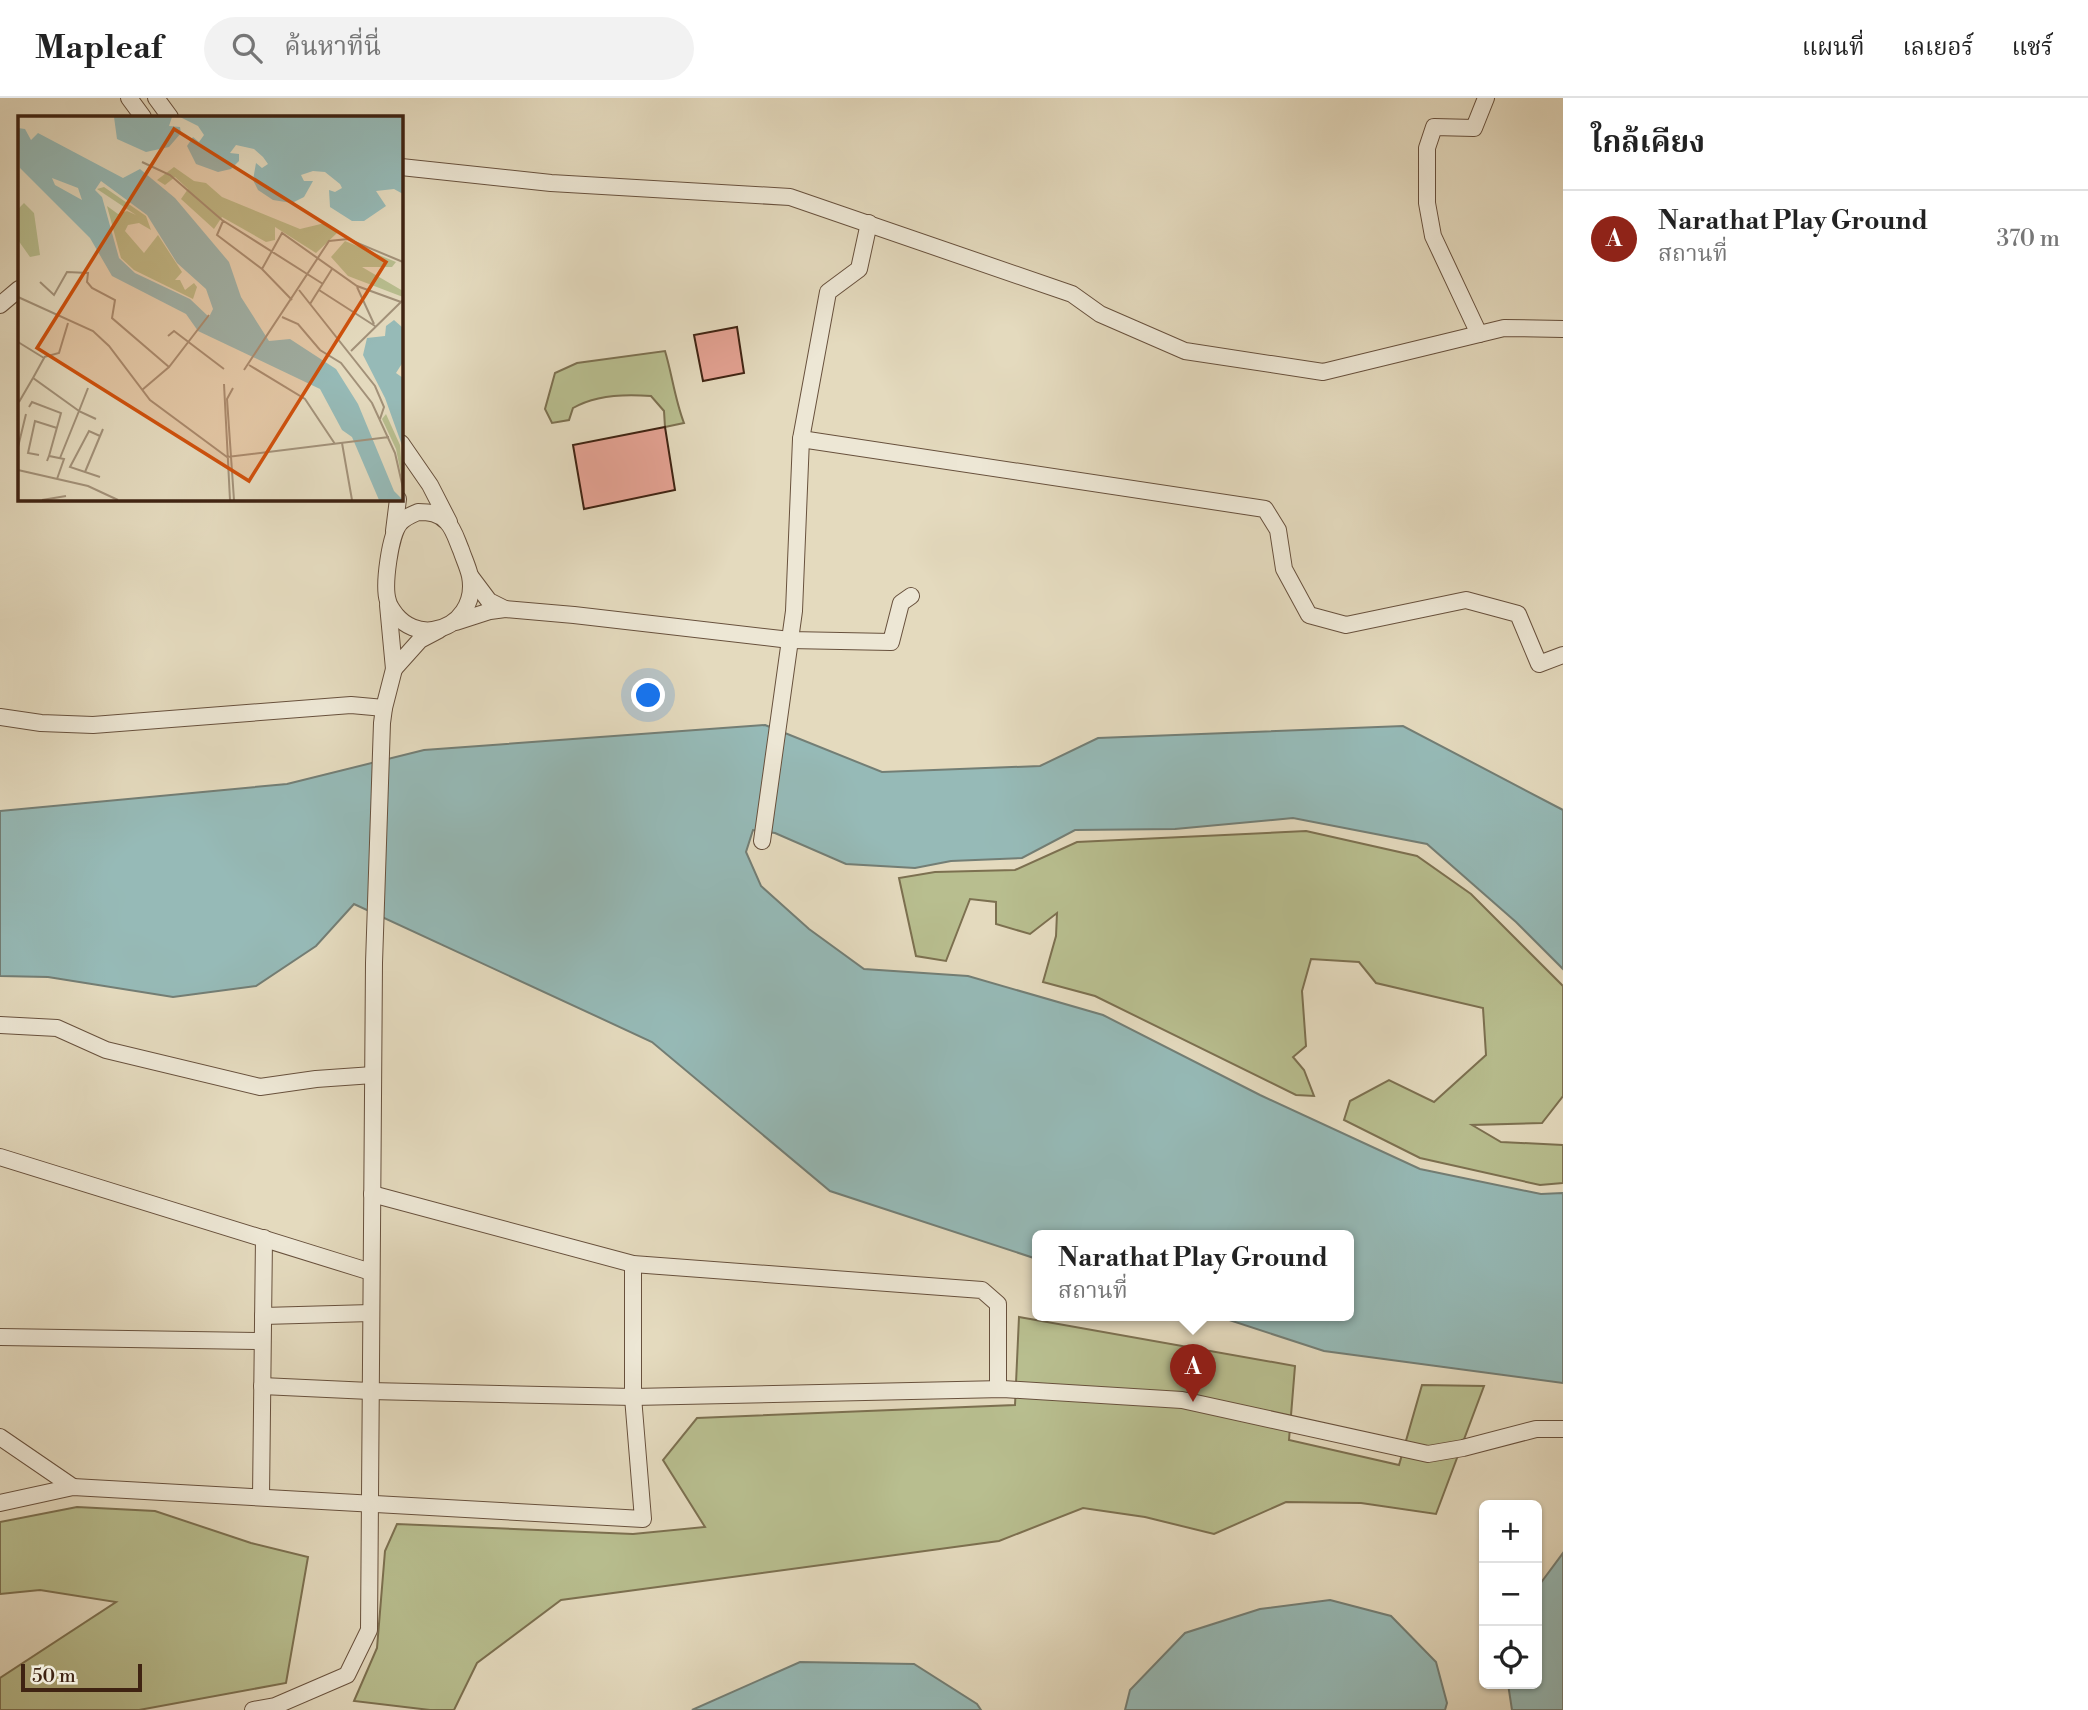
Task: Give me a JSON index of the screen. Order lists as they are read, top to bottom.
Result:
{
  "scale_bar": "50 m",
  "page": {
    "header": "Mapleaf",
    "search": "ค้นหาที่นี่",
    "nav": ["แผนที่", "เลเยอร์", "แชร์"],
    "heading": "ใกล้เคียง",
    "list": [
      {
        "mark": "A",
        "name": "Narathat Play Ground",
        "note": "สถานที่",
        "value": "370 m"
      }
    ],
    "popup": ["Narathat Play Ground", "สถานที่"],
    "pins": "A",
    "map_buttons": ["+", "−"],
    "scale": "50 m"
  }
}
